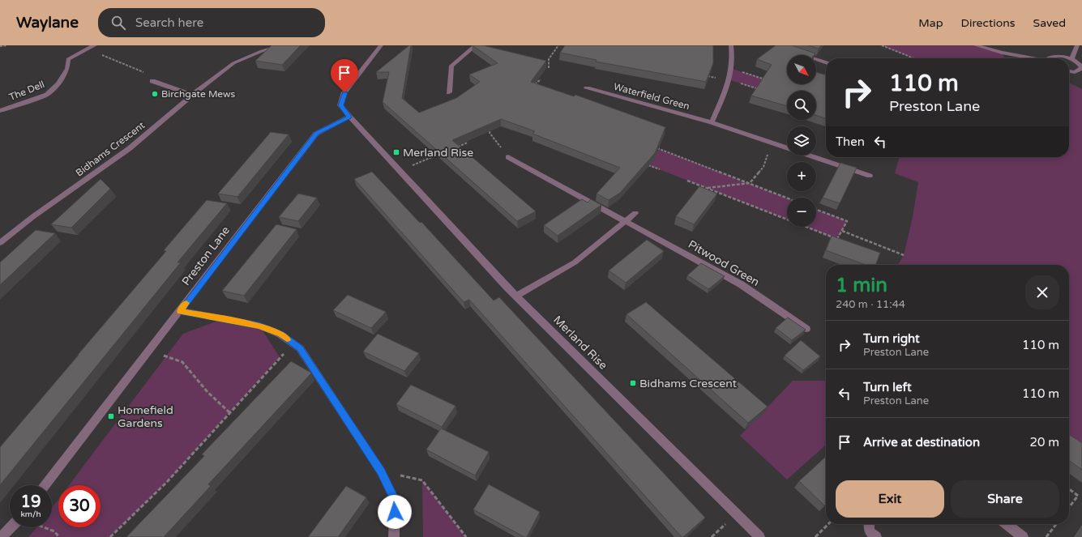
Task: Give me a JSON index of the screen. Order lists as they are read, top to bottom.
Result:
{
  "streets": {
    "street": [
      "The Dell",
      "Waterfield Green",
      "Bidhams Crescent",
      "Preston Lane",
      "Pitwood Green",
      "Merland Rise"
    ]
  },
  "crossings": [
    ["Preston Lane", "Merland Rise"]
  ],
  "places": {
    "other": ["Birchgate Mews"],
    "transit": ["Merland Rise", "Bidhams Crescent", "Homefield Gardens"]
  },
  "north": "bottom right",
  "page": {
    "header": "Waylane",
    "search": "Search here",
    "nav": ["Map", "Directions", "Saved"],
    "map_buttons": ["+", "−"],
    "turn": ["110 m", "Preston Lane"],
    "then": "Then",
    "heading": ["1 min", "240 m · 11:44"],
    "list": [
      {
        "name": "Turn right",
        "note": "Preston Lane",
        "value": "110 m"
      },
      {
        "name": "Turn left",
        "note": "Preston Lane",
        "value": "110 m"
      },
      {
        "name": "Arrive at destination",
        "value": "20 m"
      }
    ],
    "buttons": ["Exit", "Share"],
    "speed": "19 km/h",
    "limit": "30"
  }
}
